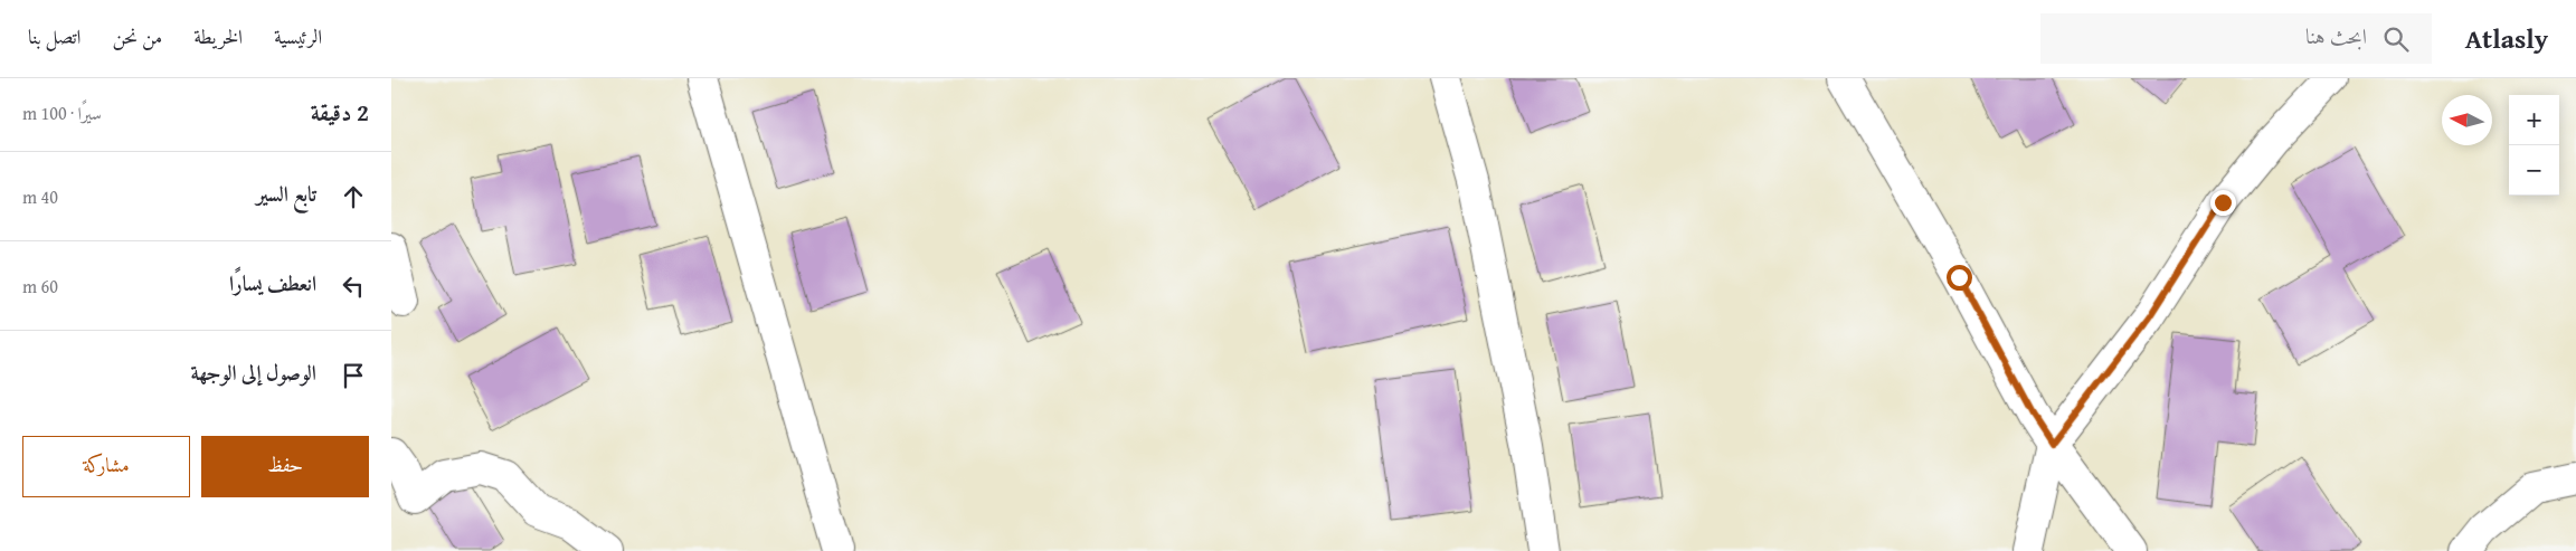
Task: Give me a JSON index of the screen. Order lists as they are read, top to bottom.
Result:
{
  "north": "left",
  "page": {
    "header": "Atlasly",
    "search": "ابحث هنا",
    "nav": [
      "الرئيسية",
      "الخريطة",
      "من نحن",
      "اتصل بنا"
    ],
    "heading": ["2 دقيقة", "سيرًا · 100 m"],
    "map_buttons": ["+", "−"],
    "list": [
      ["تابع السير", "40 m"],
      ["انعطف يسارًا", "60 m"],
      "الوصول إلى الوجهة"
    ],
    "buttons": ["حفظ", "مشاركة"]
  }
}
